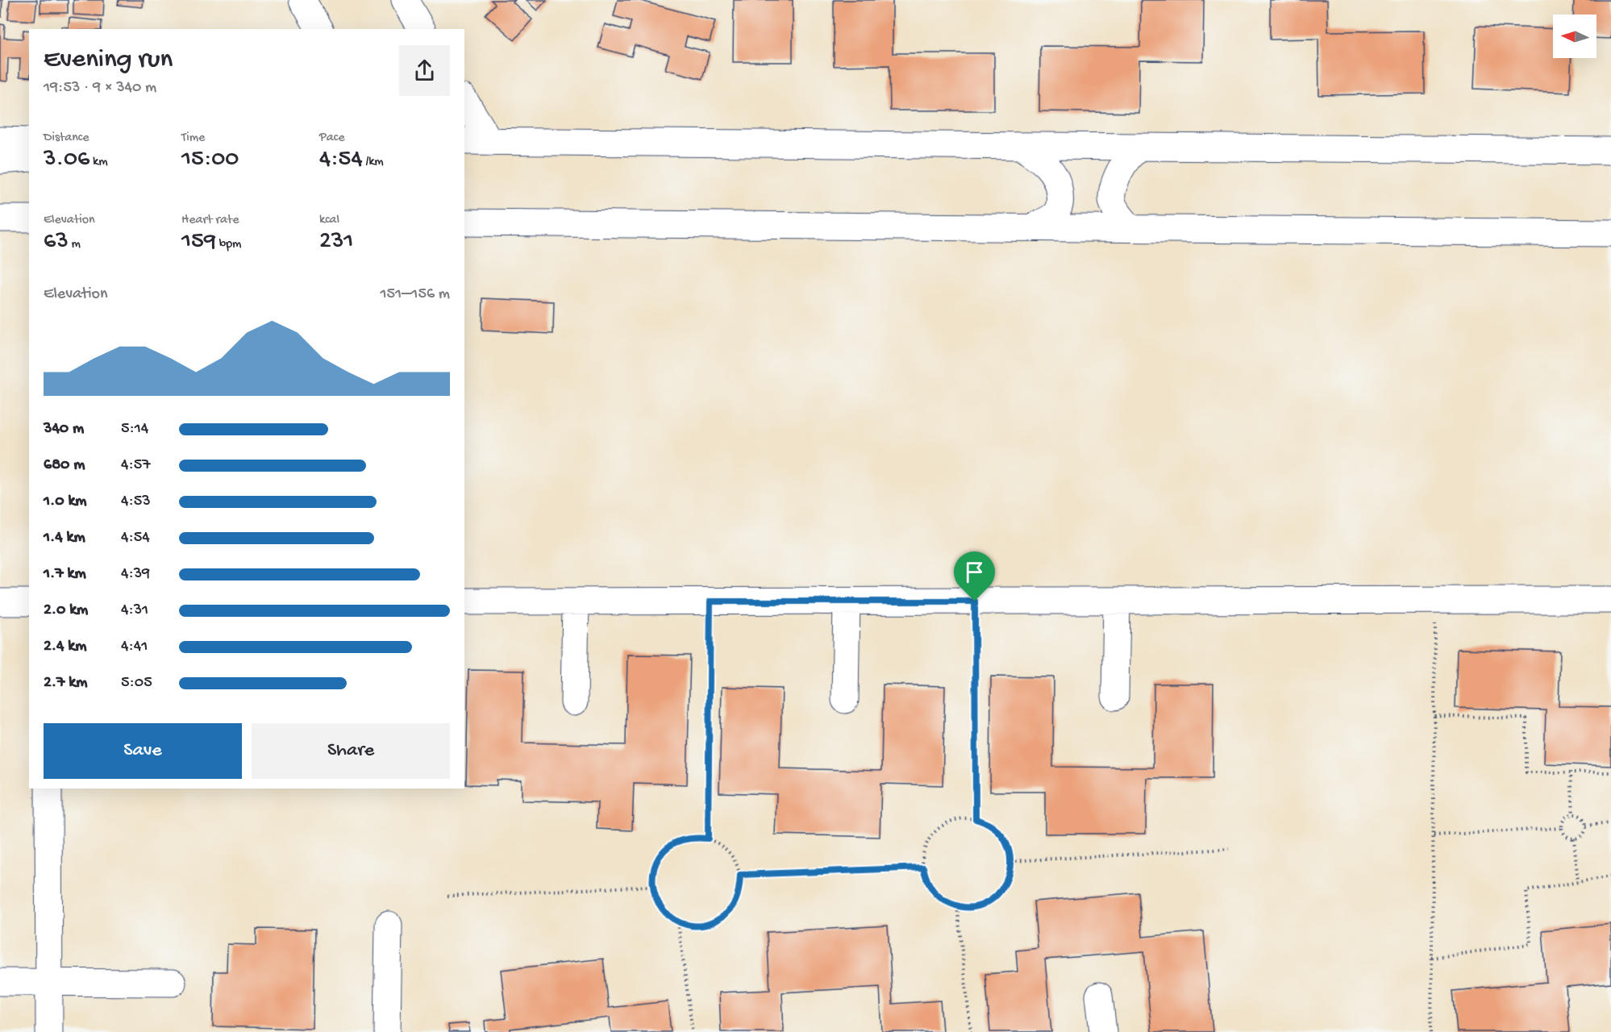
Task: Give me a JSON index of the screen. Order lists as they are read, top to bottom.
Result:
{
  "north": "left",
  "page": {
    "heading": ["Evening run", "19:53 · 9 × 340 m"],
    "stats": [
      ["Distance", "3.06 km"],
      ["Time", "15:00"],
      ["Pace", "4:54 /km"],
      ["Elevation", "63 m"],
      ["Heart rate", "159 bpm"],
      ["kcal", "231"]
    ],
    "chart": ["Elevation", "151–156 m"],
    "list": [
      {
        "name": "340 m",
        "note": "5:14"
      },
      {
        "name": "680 m",
        "note": "4:57"
      },
      {
        "name": "1.0 km",
        "note": "4:53"
      },
      {
        "name": "1.4 km",
        "note": "4:54"
      },
      {
        "name": "1.7 km",
        "note": "4:39"
      },
      {
        "name": "2.0 km",
        "note": "4:31"
      },
      {
        "name": "2.4 km",
        "note": "4:41"
      },
      {
        "name": "2.7 km",
        "note": "5:05"
      }
    ],
    "buttons": ["Save", "Share"]
  }
}
